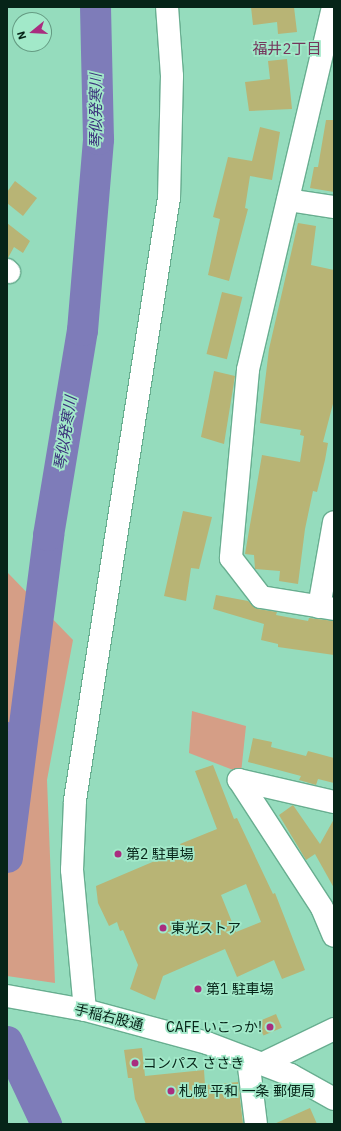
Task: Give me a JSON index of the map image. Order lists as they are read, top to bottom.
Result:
{
  "streets": {
    "street": ["手稲右股通"]
  },
  "districts": ["福井2丁目"],
  "water": ["琴似発寒川"],
  "places": [
    "第2 駐車場",
    "東光ストア",
    "第1 駐車場",
    "CAFE いこっか!",
    "コンパス ささき",
    "札幌 平和 一条 郵便局"
  ],
  "north": "left"
}
